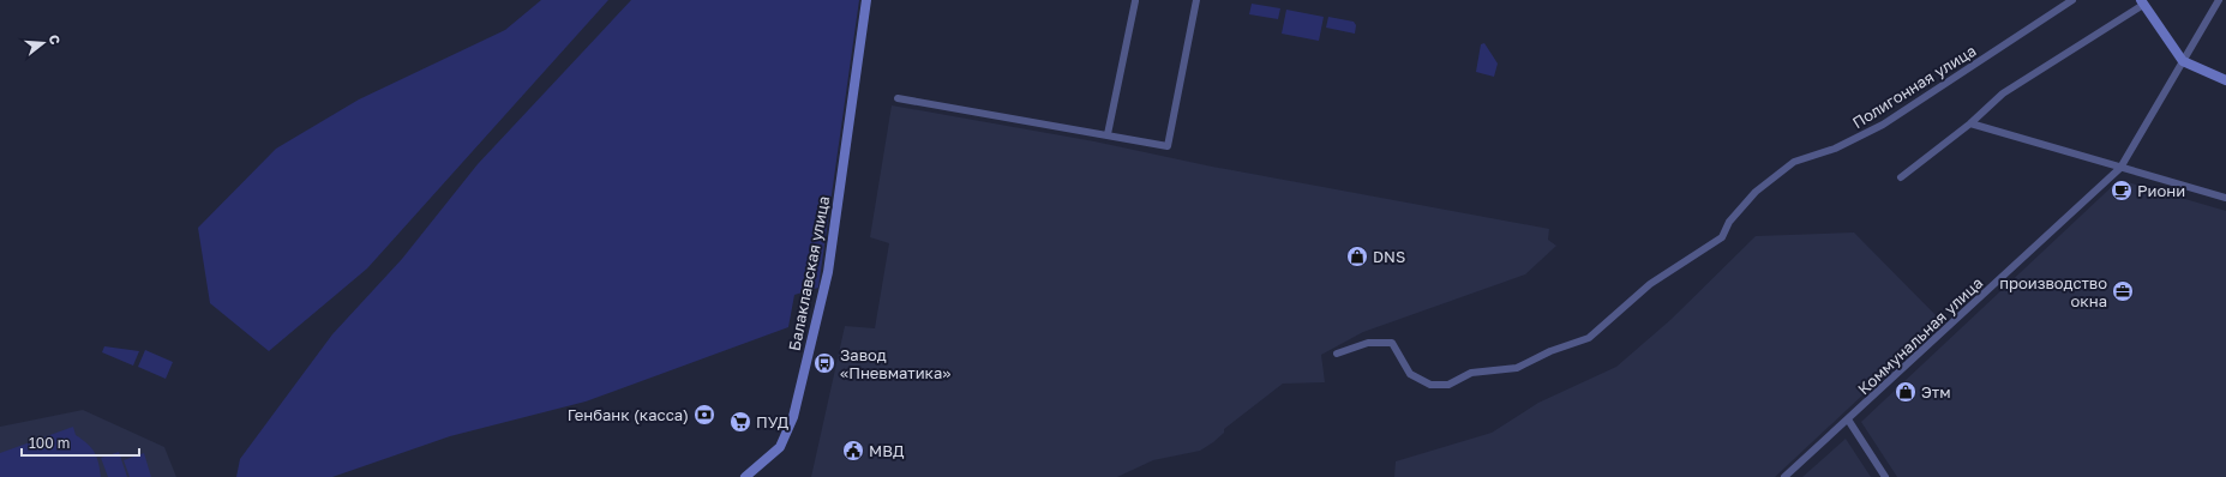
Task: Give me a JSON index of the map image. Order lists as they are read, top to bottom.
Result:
{
  "streets": {
    "main road": ["Балаклавская улица"],
    "street": ["Полигонная улица", "Коммунальная улица"]
  },
  "places": {
    "cafe": ["Риони"],
    "shop": ["DNS", "Этм"],
    "office": ["производство окна"],
    "bus stop": ["Завод «Пневматика»"],
    "bank": ["Генбанк (касса)"],
    "supermarket": ["ПУД"],
    "public building": ["МВД"]
  },
  "scale_bar": "100 m",
  "north": "right"
}
